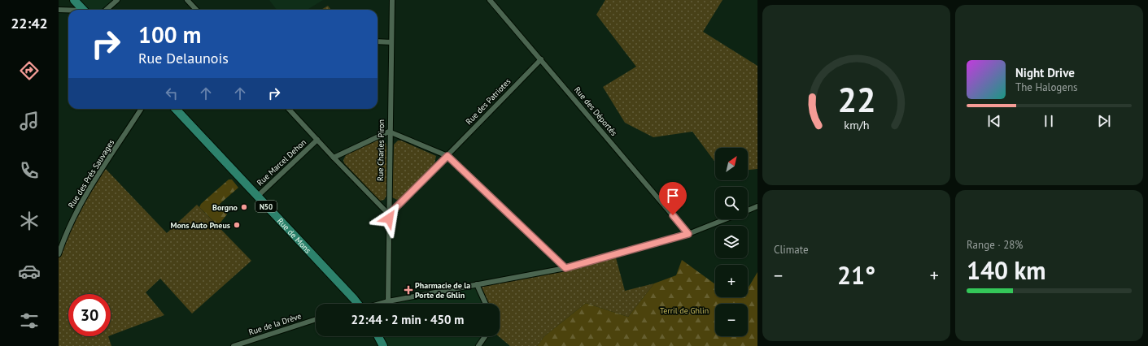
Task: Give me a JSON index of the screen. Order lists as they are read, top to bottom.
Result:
{
  "streets": {
    "main road": ["N50", "Rue de Mons"],
    "street": [
      "Rue des Patriotes",
      "Rue des Déportés",
      "Rue Charles Piron",
      "Rue Marcel Dehon",
      "Rue des Prés Sauvages",
      "Rue de la Drève"
    ]
  },
  "crossings": [
    ["Rue des Patriotes", "Rue des Déportés"],
    ["Rue des Patriotes", "Rue Charles Piron"],
    ["Rue Marcel Dehon", "Rue de Mons"]
  ],
  "parks": ["Terril de Ghlin"],
  "places": {
    "other": ["Borgno", "Mons Auto Pneus"],
    "health": ["Pharmacie de la Porte de Ghlin"]
  },
  "north": "top right",
  "page": {
    "tabs": "22:42",
    "turn": ["100 m", "Rue Delaunois"],
    "song": ["Night Drive", "The Halogens"],
    "map_buttons": ["+", "−"],
    "tile": [
      "Climate",
      ["Range · 28%", "140 km"]
    ],
    "heat": ["−", "21°", "+"],
    "limit": "30",
    "trip": "22:44 · 2 min · 450 m",
    "gauge": ["22", "km/h"]
  }
}
